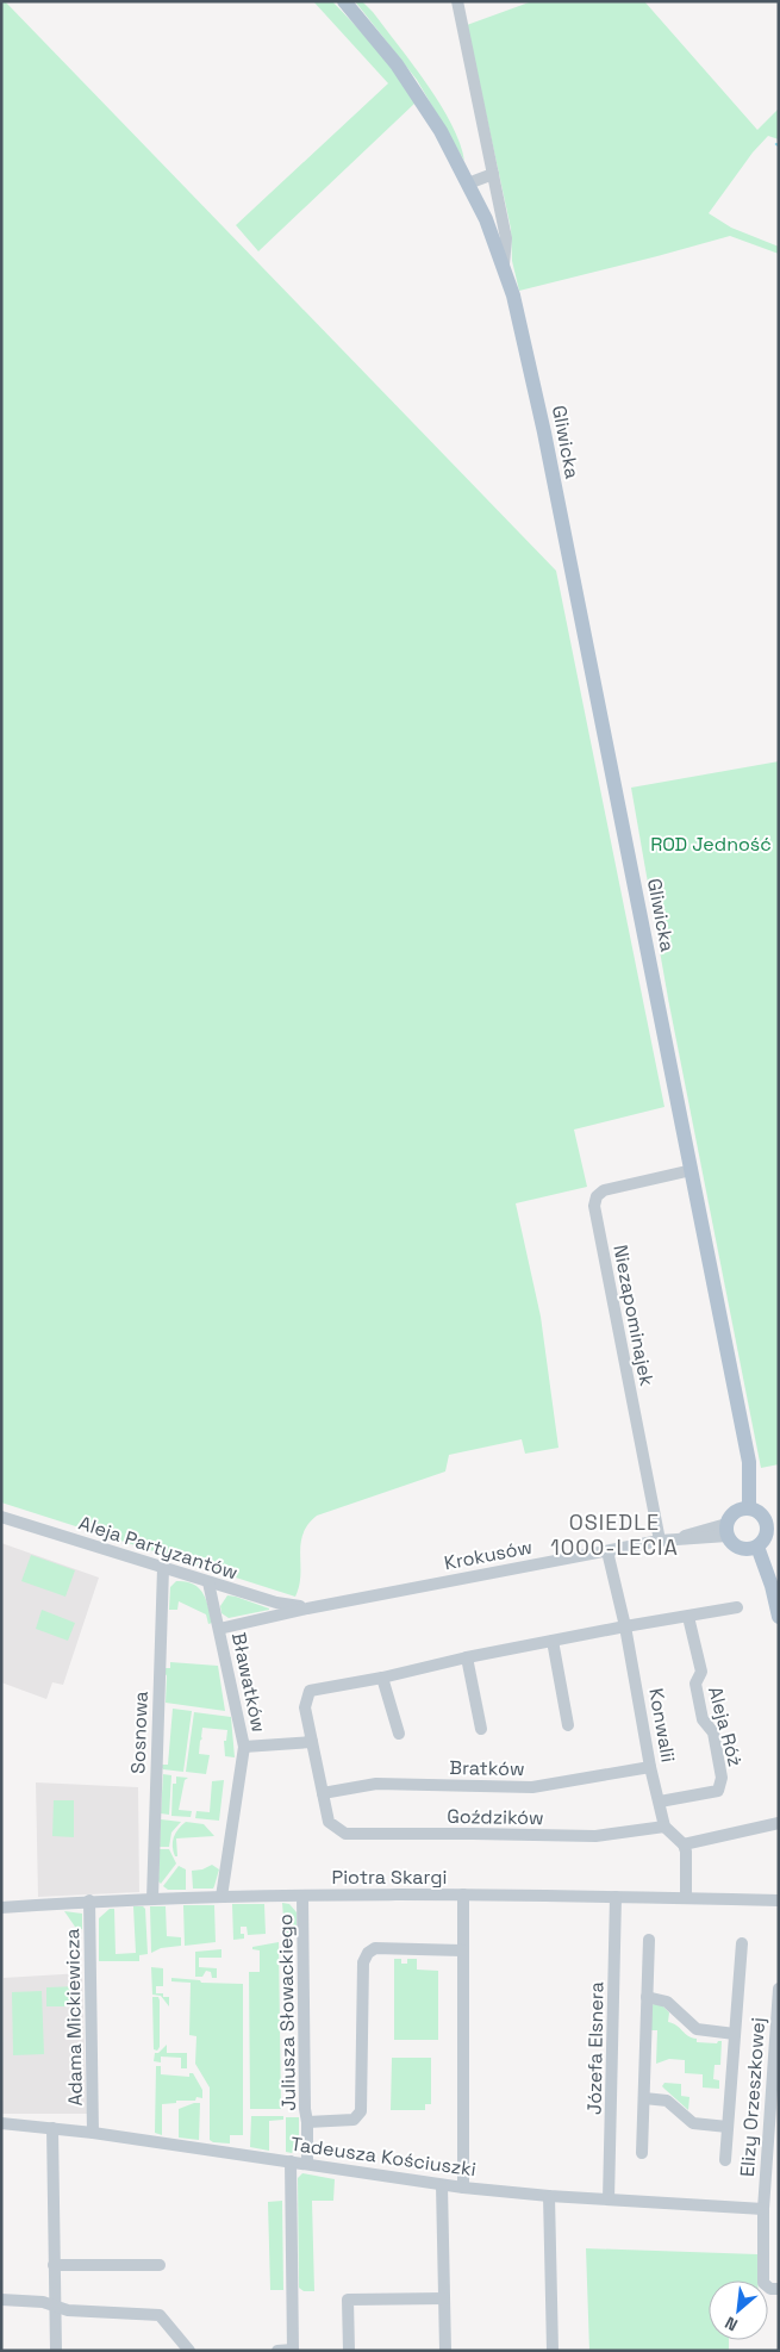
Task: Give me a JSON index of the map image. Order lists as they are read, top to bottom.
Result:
{
  "streets": {
    "main road": ["Gliwicka"],
    "street": [
      "Niezapominajek",
      "Aleja Partyzantów",
      "Krokusów",
      "Bławatków",
      "Konwalii",
      "Aleja Róż",
      "Sosnowa",
      "Bratków",
      "Goździków",
      "Piotra Skargi",
      "Juliusza Słowackiego",
      "Adama Mickiewicza",
      "Józefa Elsnera",
      "Elizy Orzeszkowej",
      "Tadeusza Kościuszki"
    ]
  },
  "crossings": [
    ["Gliwicka", "Niezapominajek"],
    ["Gliwicka", "Krokusów"],
    ["Niezapominajek", "Krokusów"],
    ["Aleja Partyzantów", "Krokusów"],
    ["Aleja Partyzantów", "Bławatków"],
    ["Aleja Partyzantów", "Sosnowa"],
    ["Krokusów", "Bławatków"],
    ["Krokusów", "Konwalii"],
    ["Bławatków", "Piotra Skargi"],
    ["Konwalii", "Aleja Róż"],
    ["Konwalii", "Bratków"],
    ["Konwalii", "Goździków"],
    ["Sosnowa", "Piotra Skargi"],
    ["Bratków", "Goździków"],
    ["Piotra Skargi", "Juliusza Słowackiego"],
    ["Piotra Skargi", "Adama Mickiewicza"],
    ["Piotra Skargi", "Józefa Elsnera"],
    ["Juliusza Słowackiego", "Tadeusza Kościuszki"],
    ["Adama Mickiewicza", "Tadeusza Kościuszki"],
    ["Józefa Elsnera", "Tadeusza Kościuszki"],
    ["Elizy Orzeszkowej", "Tadeusza Kościuszki"]
  ],
  "districts": ["OSIEDLE 1000-LECIA"],
  "parks": ["ROD Jedność"],
  "north": "bottom left"
}
